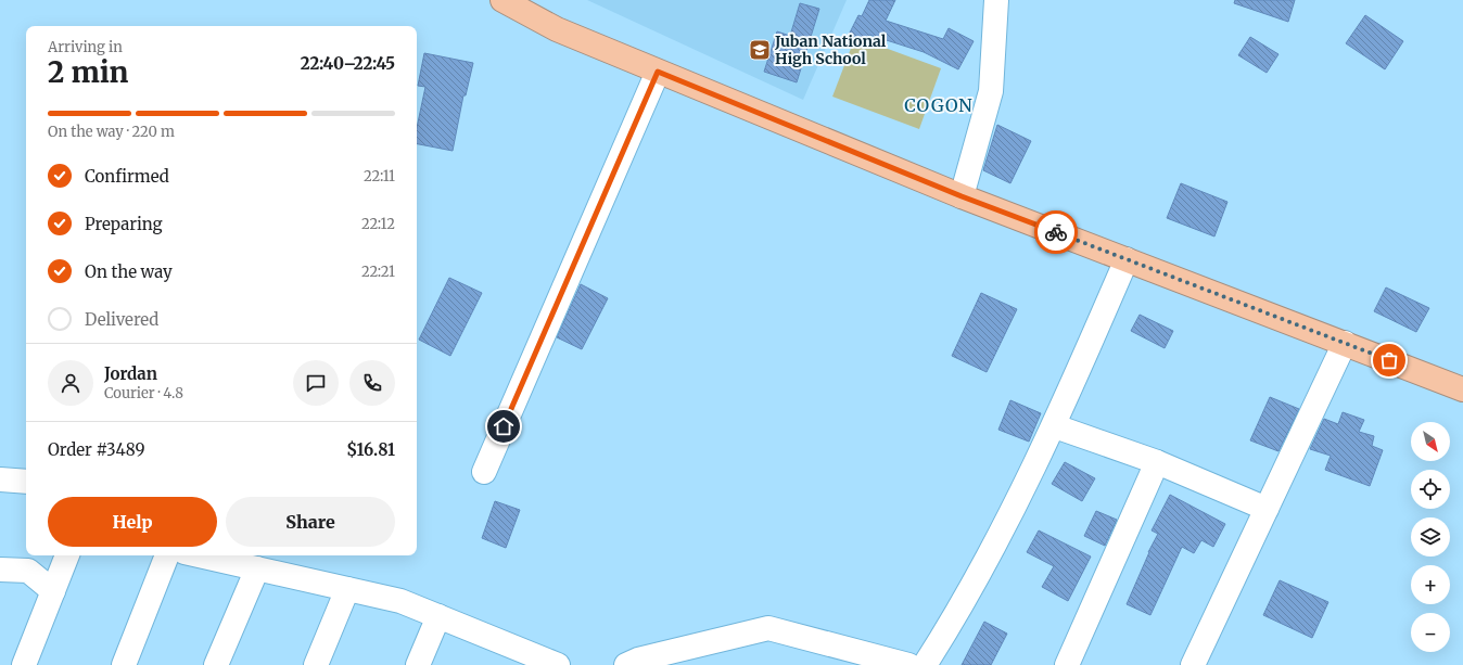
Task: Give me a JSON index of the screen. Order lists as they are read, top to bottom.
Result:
{
  "districts": ["COGON"],
  "places": {
    "school or university": ["Juban National High School"]
  },
  "north": "bottom right",
  "page": {
    "heading": ["2 min", "Arriving in", "22:40–22:45"],
    "panel": [
      "Jordan",
      "Courier · 4.8",
      "Order #3489",
      "$16.81"
    ],
    "bar": "On the way · 220 m",
    "list": [
      ["Confirmed", "22:11"],
      ["Preparing", "22:12"],
      ["On the way", "22:21"],
      "Delivered"
    ],
    "map_buttons": ["+", "−"],
    "buttons": ["Help", "Share"]
  }
}
